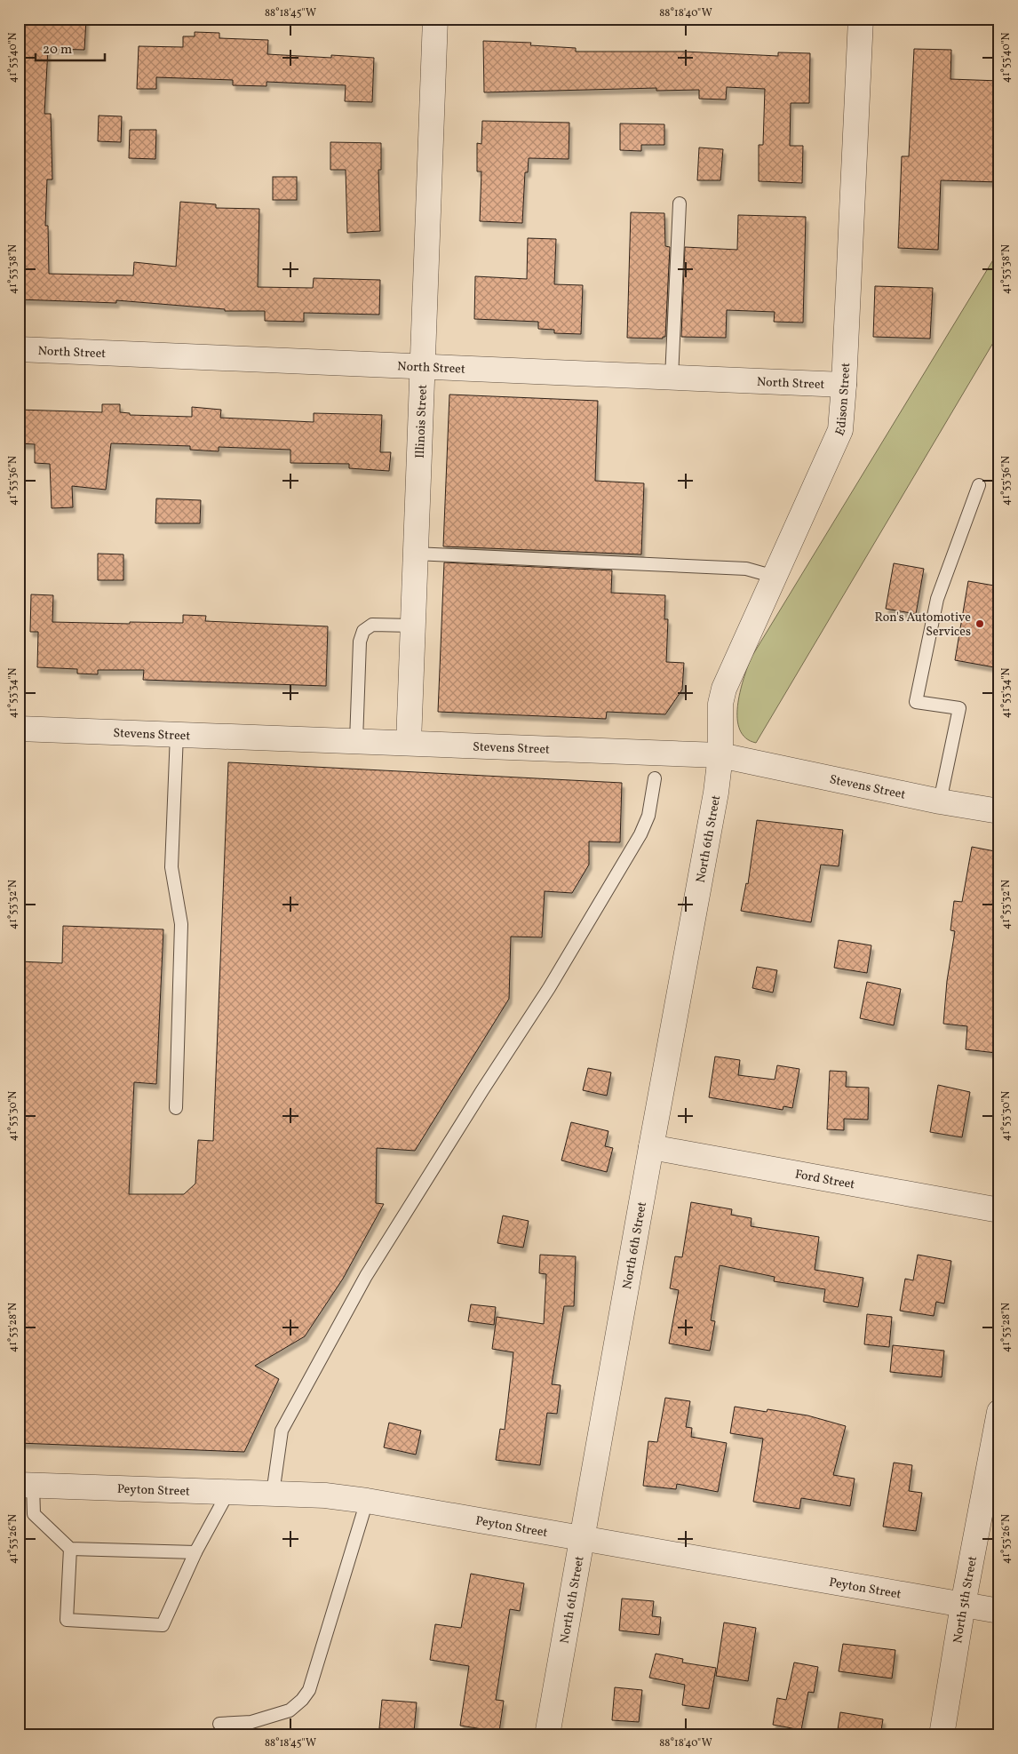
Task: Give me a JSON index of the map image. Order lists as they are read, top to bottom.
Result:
{
  "streets": {
    "street": [
      "North Street",
      "Edison Street",
      "Illinois Street",
      "Stevens Street",
      "North 6th Street",
      "Ford Street",
      "Peyton Street",
      "North 5th Street"
    ]
  },
  "crossings": [
    ["North Street", "Edison Street"],
    ["North Street", "Illinois Street"],
    ["Edison Street", "Stevens Street"],
    ["Edison Street", "North 6th Street"],
    ["Illinois Street", "Stevens Street"],
    ["Stevens Street", "North 6th Street"],
    ["North 6th Street", "Ford Street"],
    ["North 6th Street", "Peyton Street"],
    ["Peyton Street", "North 5th Street"]
  ],
  "places": ["Ron's Automotive Services"],
  "scale_bar": "20 m",
  "coordinates": [
    "88°18'45\"W",
    "88°18'40\"W",
    "41°53'40\"N",
    "41°53'38\"N",
    "41°53'36\"N",
    "41°53'34\"N",
    "41°53'32\"N",
    "41°53'30\"N",
    "41°53'28\"N",
    "41°53'26\"N"
  ]
}
